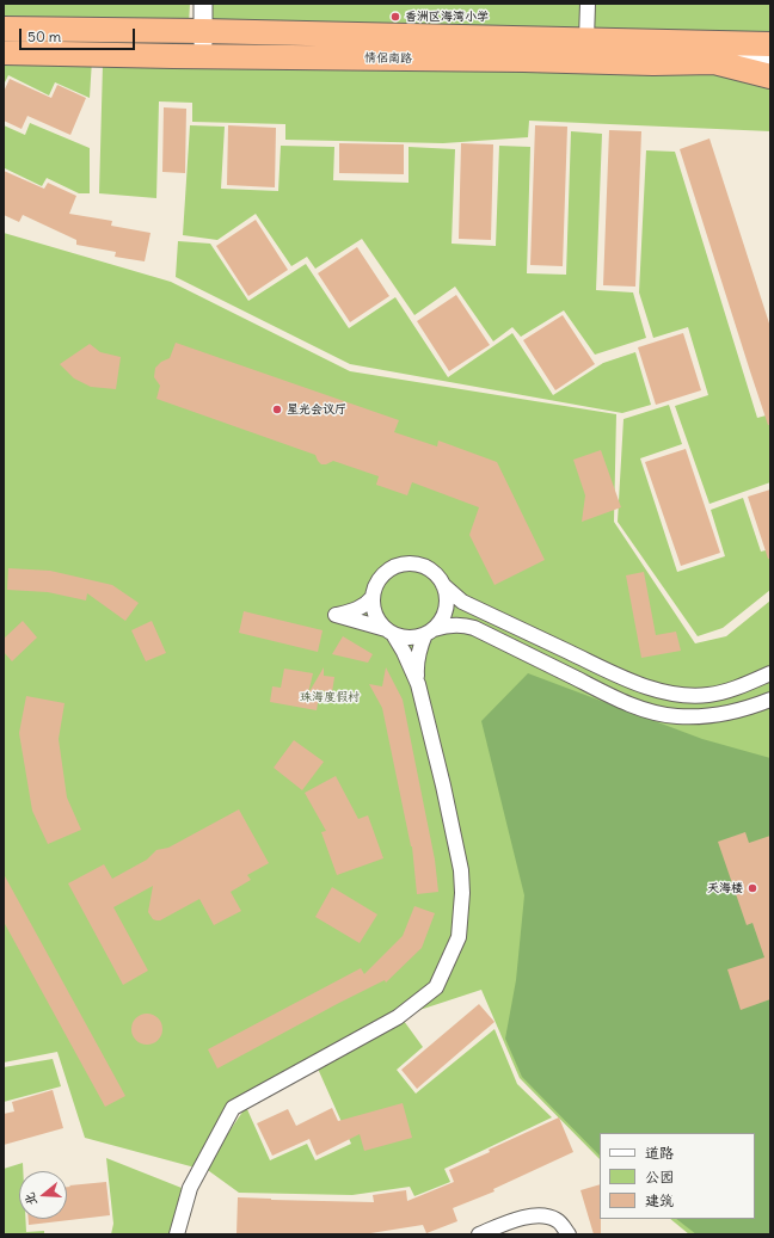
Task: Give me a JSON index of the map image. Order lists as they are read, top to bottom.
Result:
{
  "streets": {
    "highway": ["情侣南路"]
  },
  "parks": ["珠海度假村"],
  "places": ["香洲区海湾小学", "星光会议厅", "天海楼"],
  "legend": ["道路", "公园", "建筑"],
  "scale_bar": "50 m",
  "north": "left"
}
